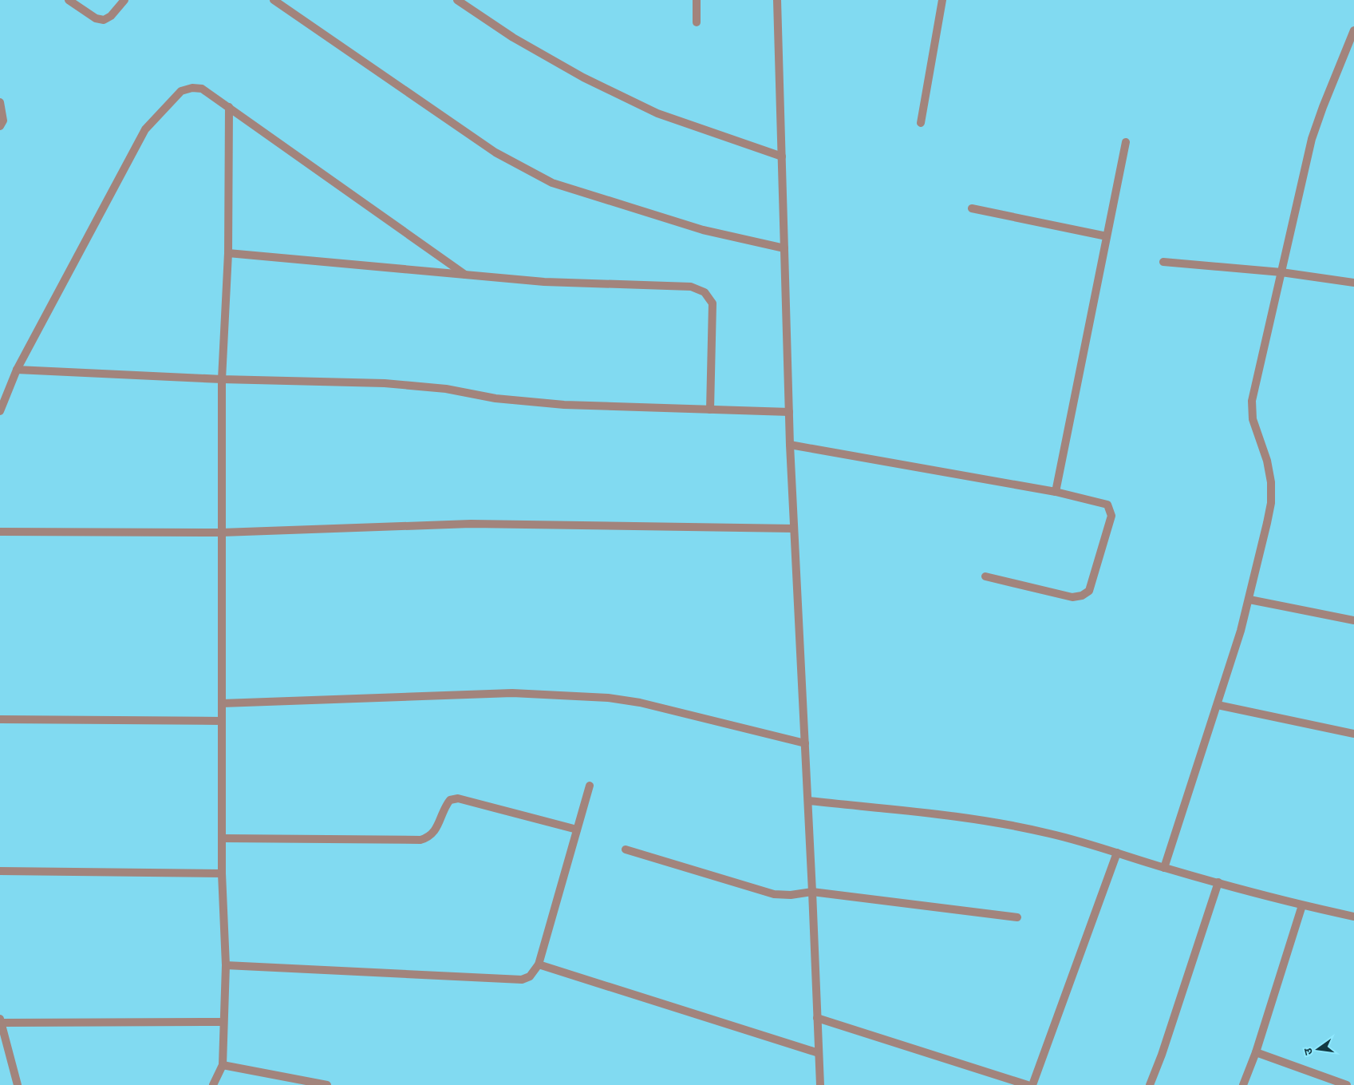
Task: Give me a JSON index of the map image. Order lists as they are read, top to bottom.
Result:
{
  "north": "left"
}
